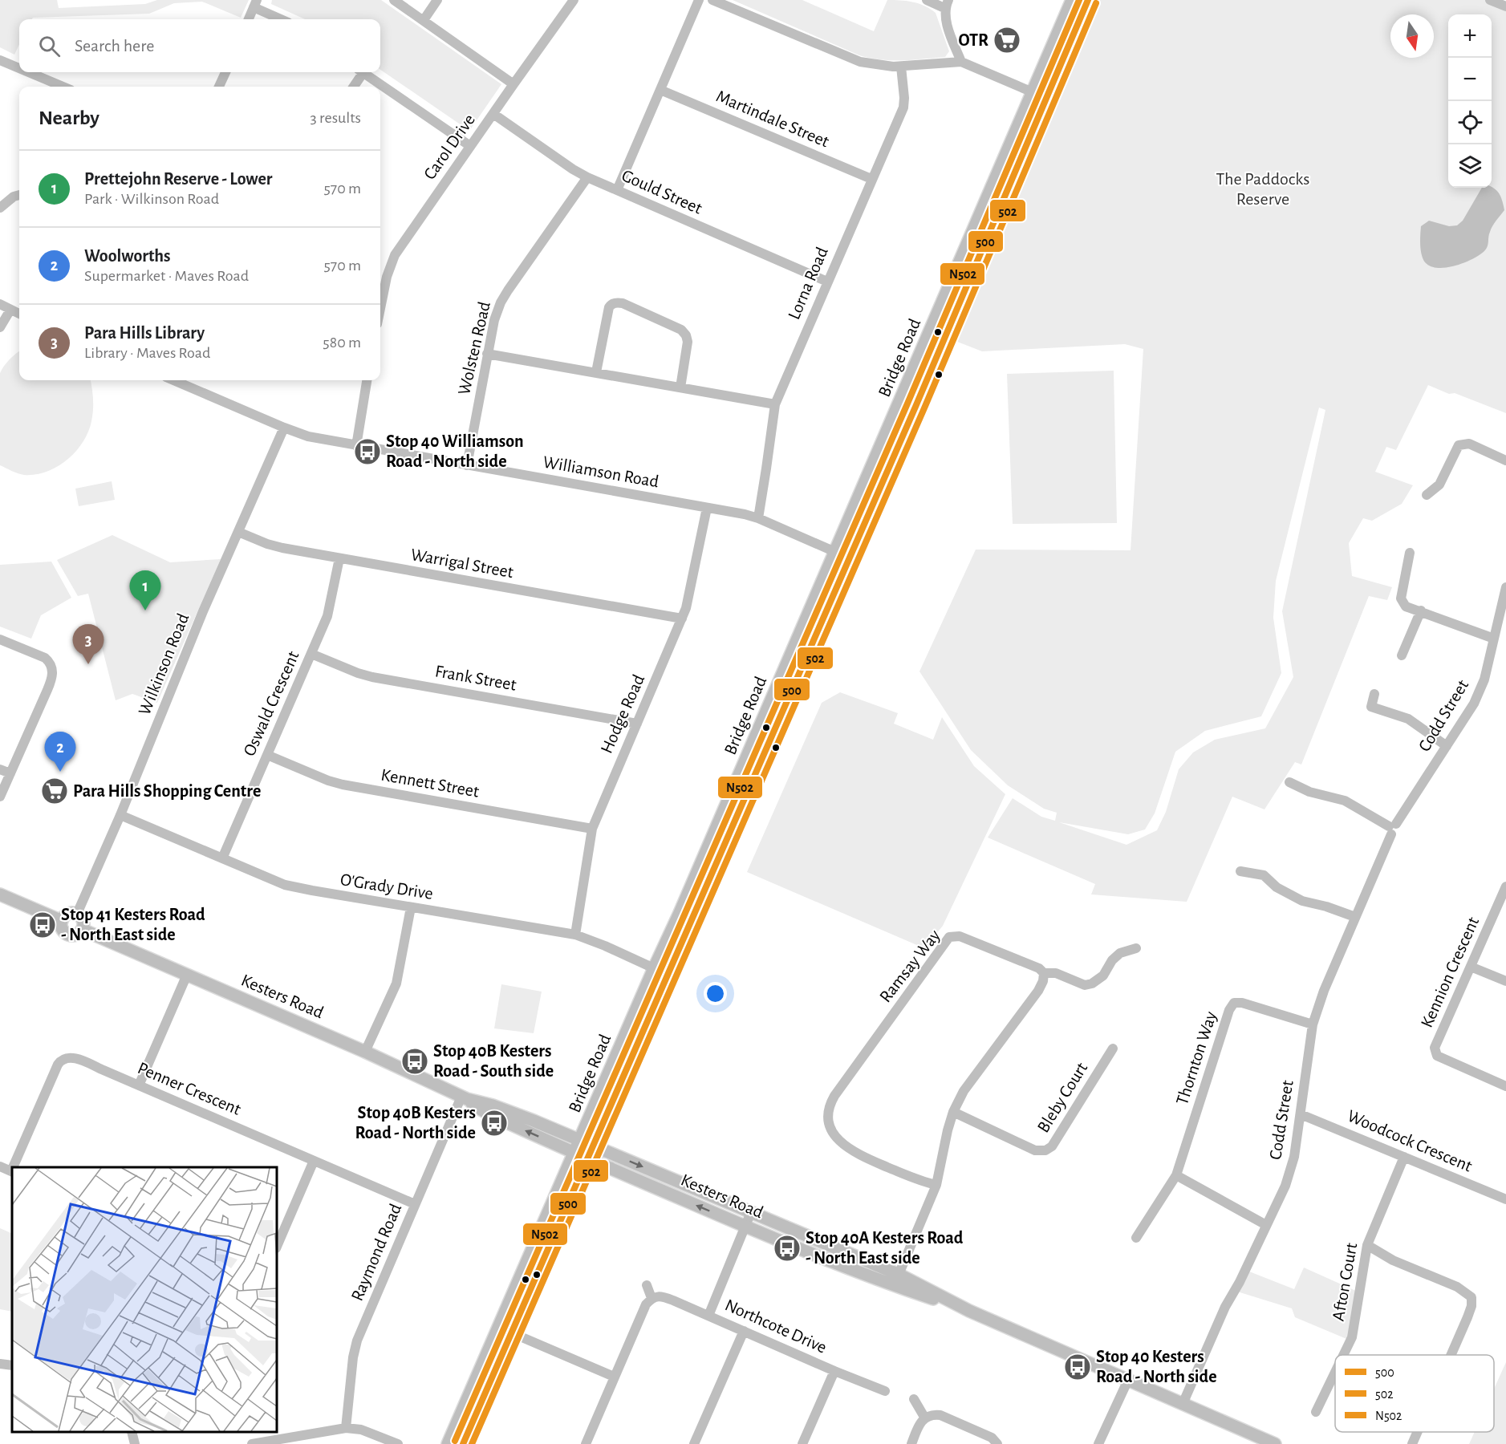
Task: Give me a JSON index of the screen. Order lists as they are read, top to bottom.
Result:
{
  "streets": {
    "main road": ["Bridge Road", "Kesters Road"],
    "street": [
      "Martindale Street",
      "Carol Drive",
      "Gould Street",
      "Lorna Road",
      "Wolsten Road",
      "Williamson Road",
      "Warrigal Street",
      "Wilkinson Road",
      "Frank Street",
      "Oswald Crescent",
      "Hodge Road",
      "Codd Street",
      "Kennett Street",
      "O'Grady Drive",
      "Ramsay Way",
      "Kennion Crescent",
      "Thornton Way",
      "Penner Crescent",
      "Bleby Court",
      "Woodcock Crescent",
      "Raymond Road",
      "Afton Court",
      "Northcote Drive"
    ]
  },
  "crossings": [
    ["Martindale Street", "Lorna Road"],
    ["Carol Drive", "Gould Street"],
    ["Gould Street", "Lorna Road"],
    ["Gould Street", "Wolsten Road"],
    ["Lorna Road", "Williamson Road"],
    ["Wolsten Road", "Williamson Road"],
    ["Bridge Road", "Williamson Road"],
    ["Bridge Road", "O'Grady Drive"],
    ["Bridge Road", "Kesters Road"],
    ["Williamson Road", "Wilkinson Road"],
    ["Williamson Road", "Hodge Road"],
    ["Warrigal Street", "Wilkinson Road"],
    ["Warrigal Street", "Oswald Crescent"],
    ["Warrigal Street", "Hodge Road"],
    ["Wilkinson Road", "O'Grady Drive"],
    ["Wilkinson Road", "Kesters Road"],
    ["Frank Street", "Oswald Crescent"],
    ["Frank Street", "Hodge Road"],
    ["Oswald Crescent", "Kennett Street"],
    ["Oswald Crescent", "O'Grady Drive"],
    ["Hodge Road", "Kennett Street"],
    ["Hodge Road", "O'Grady Drive"],
    ["Codd Street", "Kesters Road"],
    ["Codd Street", "Thornton Way"],
    ["Codd Street", "Woodcock Crescent"],
    ["Kesters Road", "Raymond Road"],
    ["Penner Crescent", "Raymond Road"],
    ["Woodcock Crescent", "Afton Court"]
  ],
  "parks": ["The Paddocks Reserve"],
  "places": {
    "supermarket": ["OTR", "Para Hills Shopping Centre"],
    "bus stop": [
      "Stop 40 Williamson Road - North side",
      "Stop 41 Kesters Road - North East side",
      "Stop 40B Kesters Road - South side",
      "Stop 40B Kesters Road - North side",
      "Stop 40A Kesters Road - North East side",
      "Stop 40 Kesters Road - North side"
    ]
  },
  "lines": ["transit line 500", "transit line N502", "transit line 502"],
  "legend": ["500", "502", "N502"],
  "north": "bottom",
  "page": {
    "map_buttons": ["+", "−"],
    "search": "Search here",
    "heading": ["Nearby", "3 results"],
    "list": [
      {
        "mark": "1",
        "name": "Prettejohn Reserve - Lower",
        "note": "Park · Wilkinson Road",
        "value": "570 m"
      },
      {
        "mark": "2",
        "name": "Woolworths",
        "note": "Supermarket · Maves Road",
        "value": "570 m"
      },
      {
        "mark": "3",
        "name": "Para Hills Library",
        "note": "Library · Maves Road",
        "value": "580 m"
      }
    ],
    "pins": ["1", "3", "2"]
  }
}
